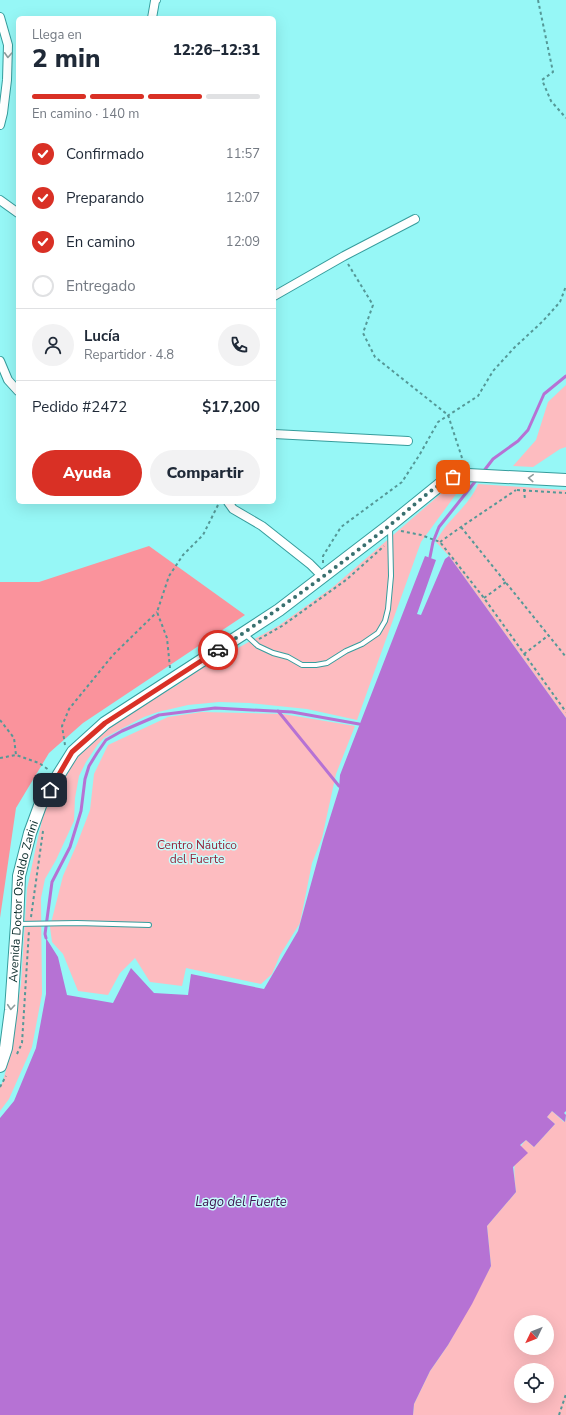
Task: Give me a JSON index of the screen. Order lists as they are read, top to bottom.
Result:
{
  "streets": {
    "main road": ["Avenida Doctor Osvaldo Zarini"]
  },
  "water": ["Lago del Fuerte"],
  "parks": ["Centro Náutico del Fuerte"],
  "north": "bottom left",
  "page": {
    "heading": ["2 min", "Llega en", "12:26–12:31"],
    "panel": [
      "Lucía",
      "Repartidor · 4.8",
      "Pedido #2472",
      "$17,200"
    ],
    "bar": "En camino · 140 m",
    "list": [
      ["Confirmado", "11:57"],
      ["Preparando", "12:07"],
      ["En camino", "12:09"],
      "Entregado"
    ],
    "buttons": ["Ayuda", "Compartir"]
  }
}
